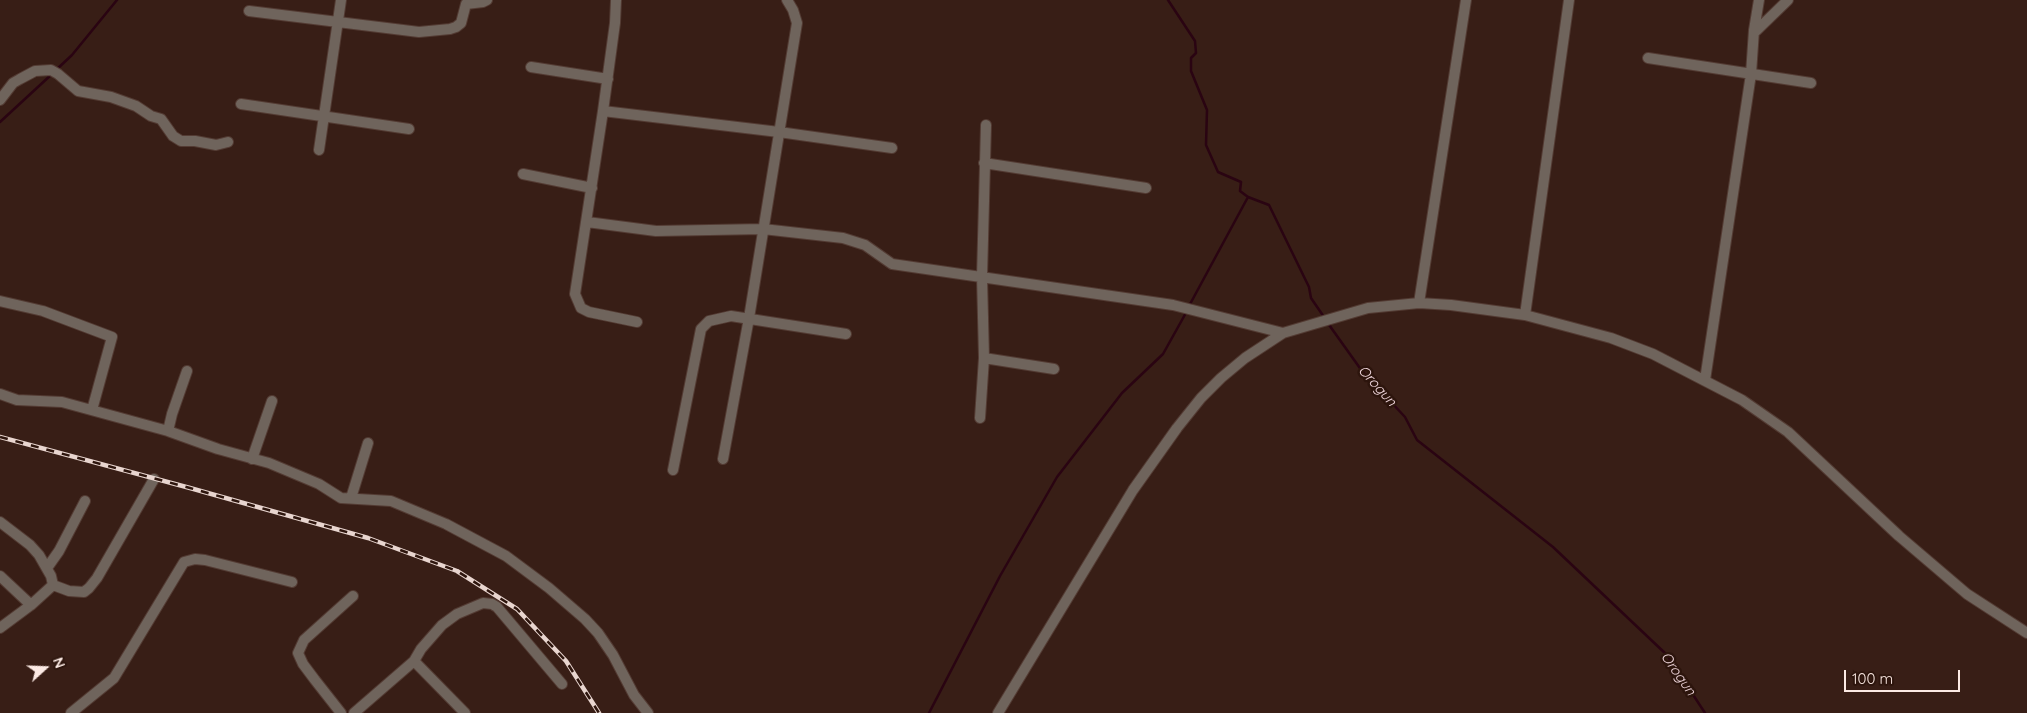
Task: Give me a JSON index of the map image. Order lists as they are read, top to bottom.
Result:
{
  "water": ["Orogun"],
  "scale_bar": "100 m",
  "north": "right"
}
